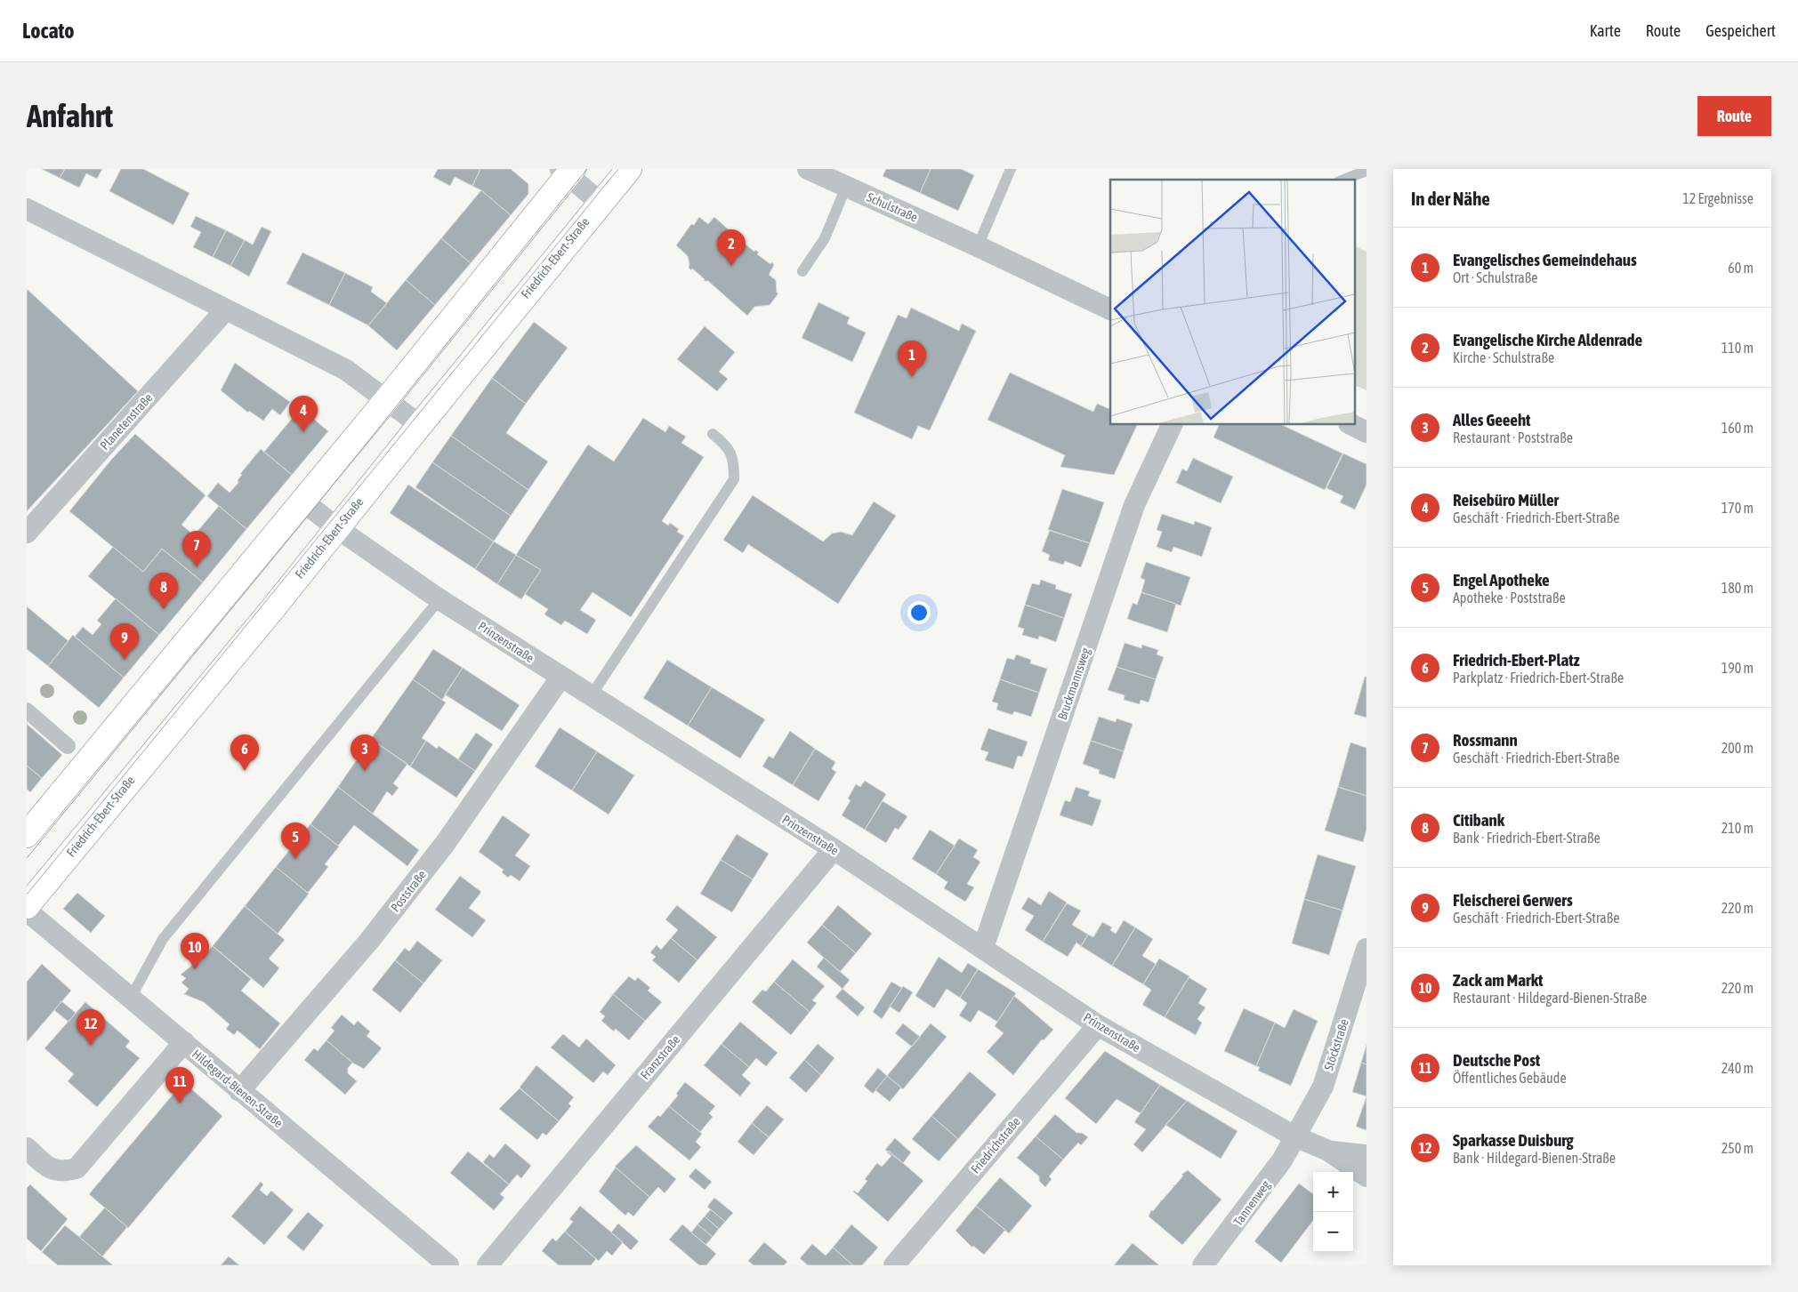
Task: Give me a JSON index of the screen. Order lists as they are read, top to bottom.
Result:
{
  "streets": {
    "main road": ["Friedrich-Ebert-Straße"],
    "street": [
      "Schulstraße",
      "Planetenstraße",
      "Prinzenstraße",
      "Bruckmannsweg",
      "Poststraße",
      "Stöckstraße",
      "Franzstraße",
      "Hildegard-Bienen-Straße",
      "Friedrichstraße",
      "Tannenweg"
    ]
  },
  "crossings": [
    ["Friedrich-Ebert-Straße", "Prinzenstraße"],
    ["Prinzenstraße", "Bruckmannsweg"],
    ["Prinzenstraße", "Poststraße"],
    ["Prinzenstraße", "Stöckstraße"],
    ["Prinzenstraße", "Franzstraße"],
    ["Prinzenstraße", "Friedrichstraße"],
    ["Prinzenstraße", "Tannenweg"],
    ["Poststraße", "Hildegard-Bienen-Straße"],
    ["Stöckstraße", "Tannenweg"]
  ],
  "page": {
    "header": "Locato",
    "nav": ["Karte", "Route", "Gespeichert"],
    "buttons": "Route",
    "title": "Anfahrt",
    "heading": ["In der Nähe", "12 Ergebnisse"],
    "list": [
      {
        "mark": "1",
        "name": "Evangelisches Gemeindehaus",
        "note": "Ort · Schulstraße",
        "value": "60 m"
      },
      {
        "mark": "2",
        "name": "Evangelische Kirche Aldenrade",
        "note": "Kirche · Schulstraße",
        "value": "110 m"
      },
      {
        "mark": "3",
        "name": "Alles Geeeht",
        "note": "Restaurant · Poststraße",
        "value": "160 m"
      },
      {
        "mark": "4",
        "name": "Reisebüro Müller",
        "note": "Geschäft · Friedrich-Ebert-Straße",
        "value": "170 m"
      },
      {
        "mark": "5",
        "name": "Engel Apotheke",
        "note": "Apotheke · Poststraße",
        "value": "180 m"
      },
      {
        "mark": "6",
        "name": "Friedrich-Ebert-Platz",
        "note": "Parkplatz · Friedrich-Ebert-Straße",
        "value": "190 m"
      },
      {
        "mark": "7",
        "name": "Rossmann",
        "note": "Geschäft · Friedrich-Ebert-Straße",
        "value": "200 m"
      },
      {
        "mark": "8",
        "name": "Citibank",
        "note": "Bank · Friedrich-Ebert-Straße",
        "value": "210 m"
      },
      {
        "mark": "9",
        "name": "Fleischerei Gerwers",
        "note": "Geschäft · Friedrich-Ebert-Straße",
        "value": "220 m"
      },
      {
        "mark": "10",
        "name": "Zack am Markt",
        "note": "Restaurant · Hildegard-Bienen-Straße",
        "value": "220 m"
      },
      {
        "mark": "11",
        "name": "Deutsche Post",
        "note": "Öffentliches Gebäude",
        "value": "240 m"
      },
      {
        "mark": "12",
        "name": "Sparkasse Duisburg",
        "note": "Bank · Hildegard-Bienen-Straße",
        "value": "250 m"
      }
    ],
    "pins": [
      "2",
      "1",
      "4",
      "7",
      "8",
      "9",
      "3",
      "6",
      "5",
      "10",
      "12",
      "11"
    ],
    "map_buttons": ["+", "−"]
  }
}
